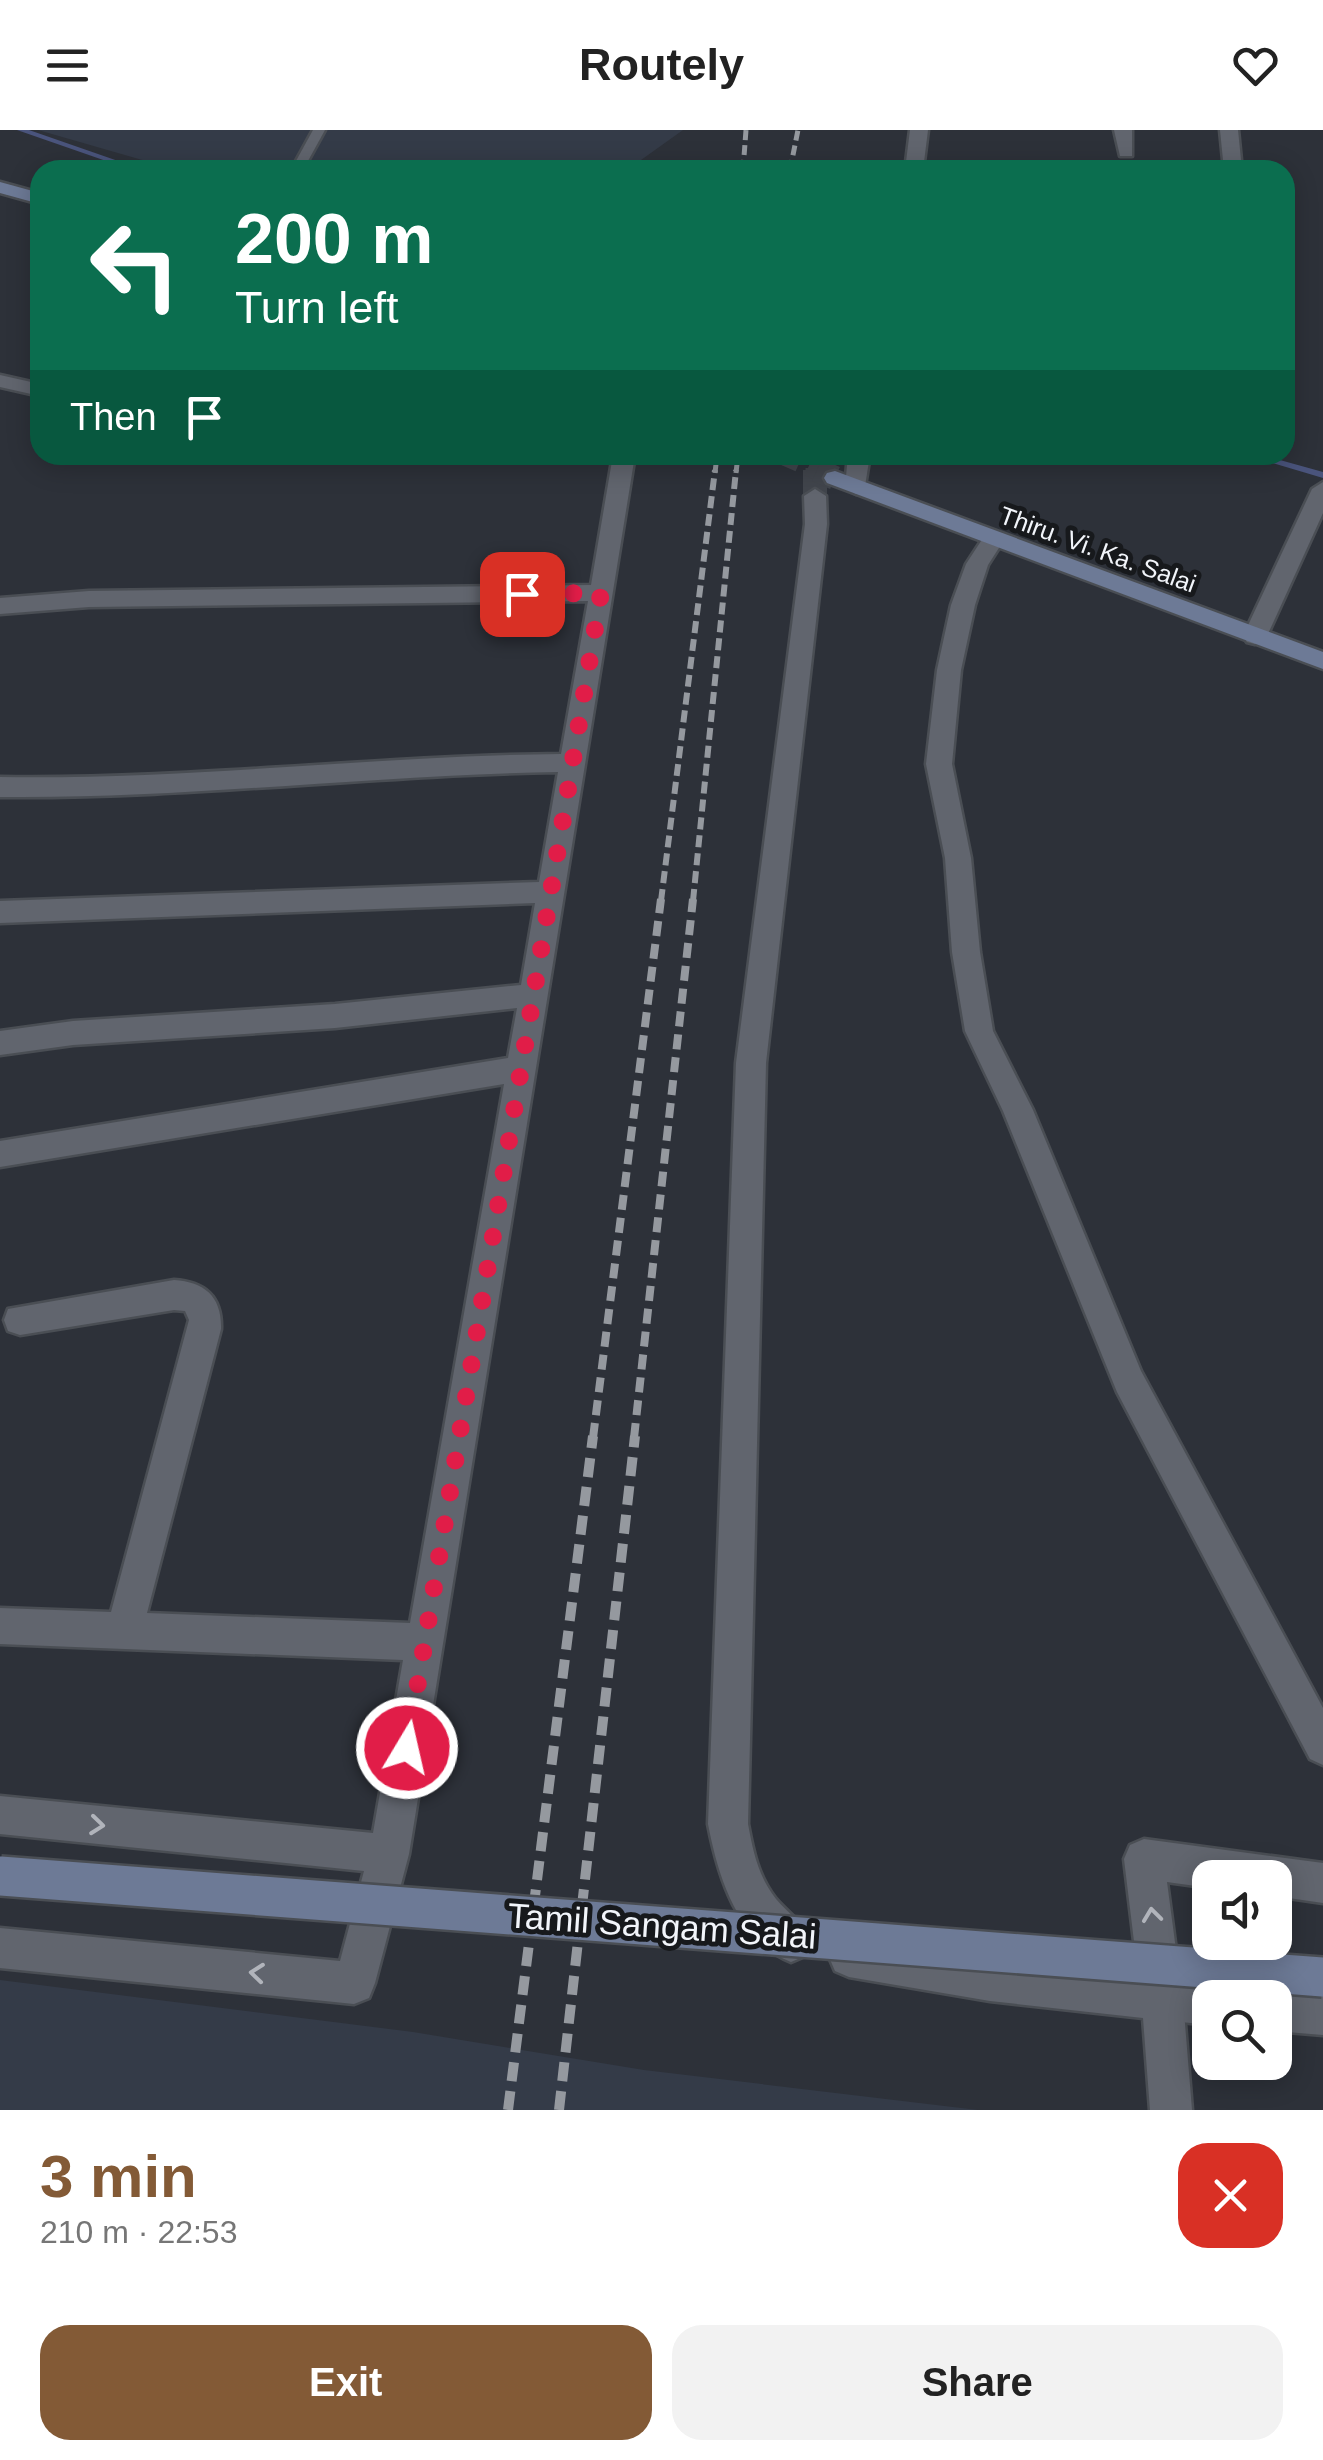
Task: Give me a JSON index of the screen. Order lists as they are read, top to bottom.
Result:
{
  "streets": {
    "main road": ["Thiru. Vi. Ka. Salai", "Tamil Sangam Salai"]
  },
  "page": {
    "header": "Routely",
    "turn": ["200 m", "Turn left"],
    "then": "Then",
    "heading": ["3 min", "210 m · 22:53"],
    "buttons": ["Exit", "Share"]
  }
}
